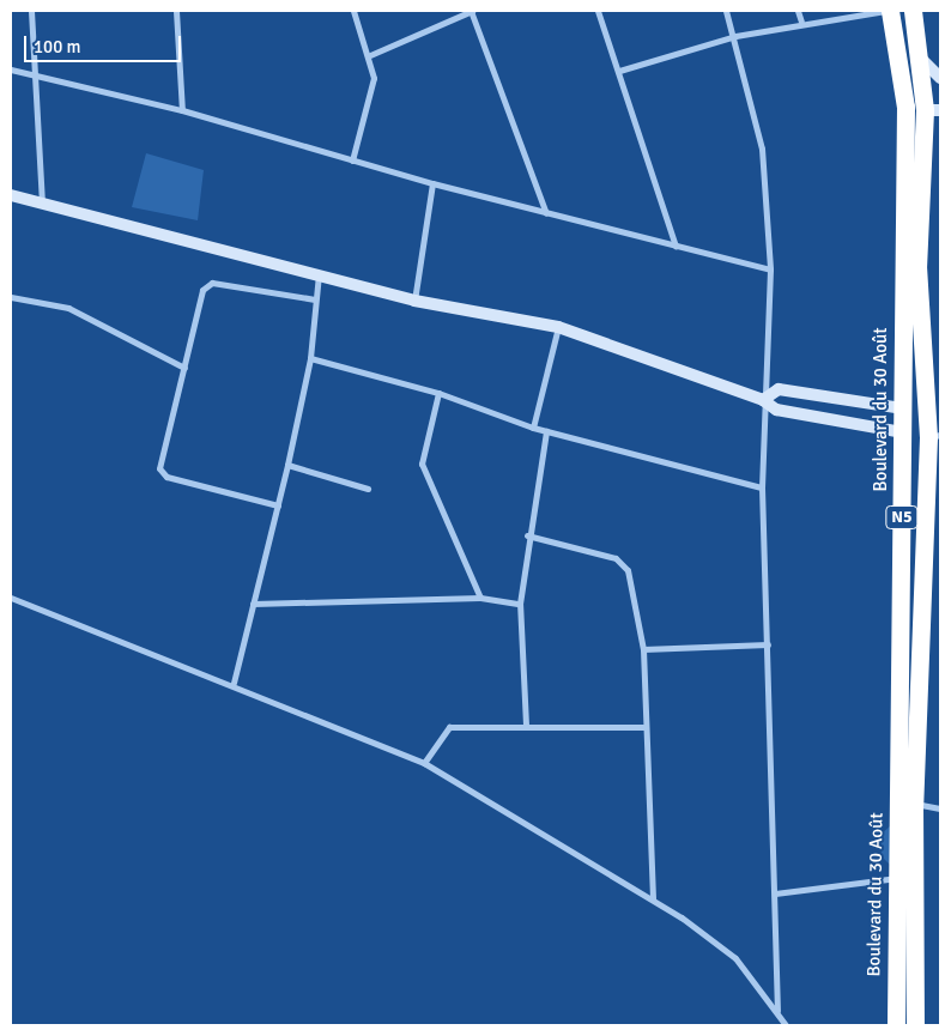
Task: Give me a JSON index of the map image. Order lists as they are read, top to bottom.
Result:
{
  "streets": {
    "highway": ["Boulevard du 30 Août", "N5"]
  },
  "scale_bar": "100 m"
}
